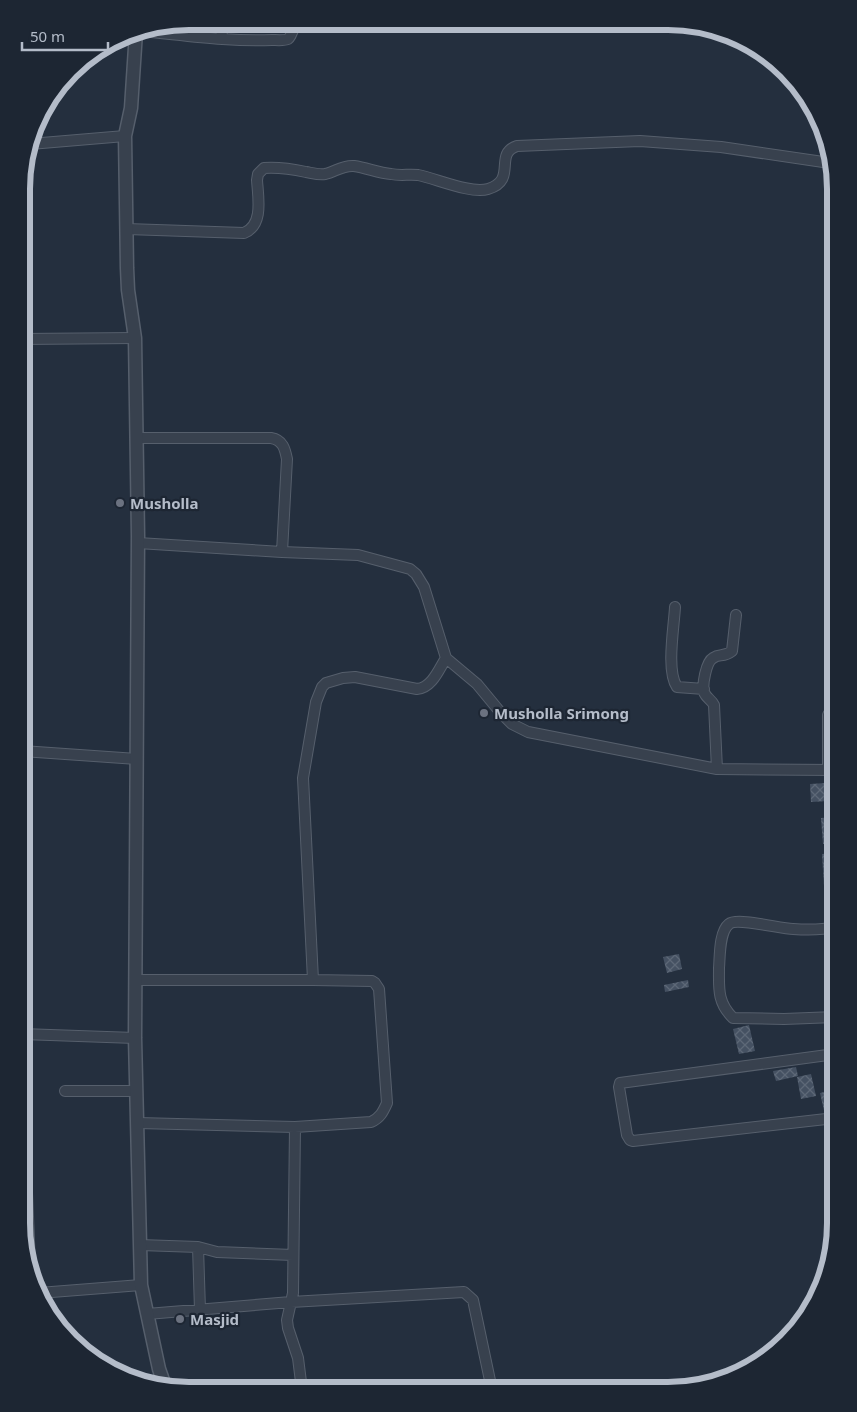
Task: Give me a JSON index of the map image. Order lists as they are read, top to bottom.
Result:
{
  "places": ["Musholla", "Musholla Srimong", "Masjid"],
  "scale_bar": "50 m"
}
